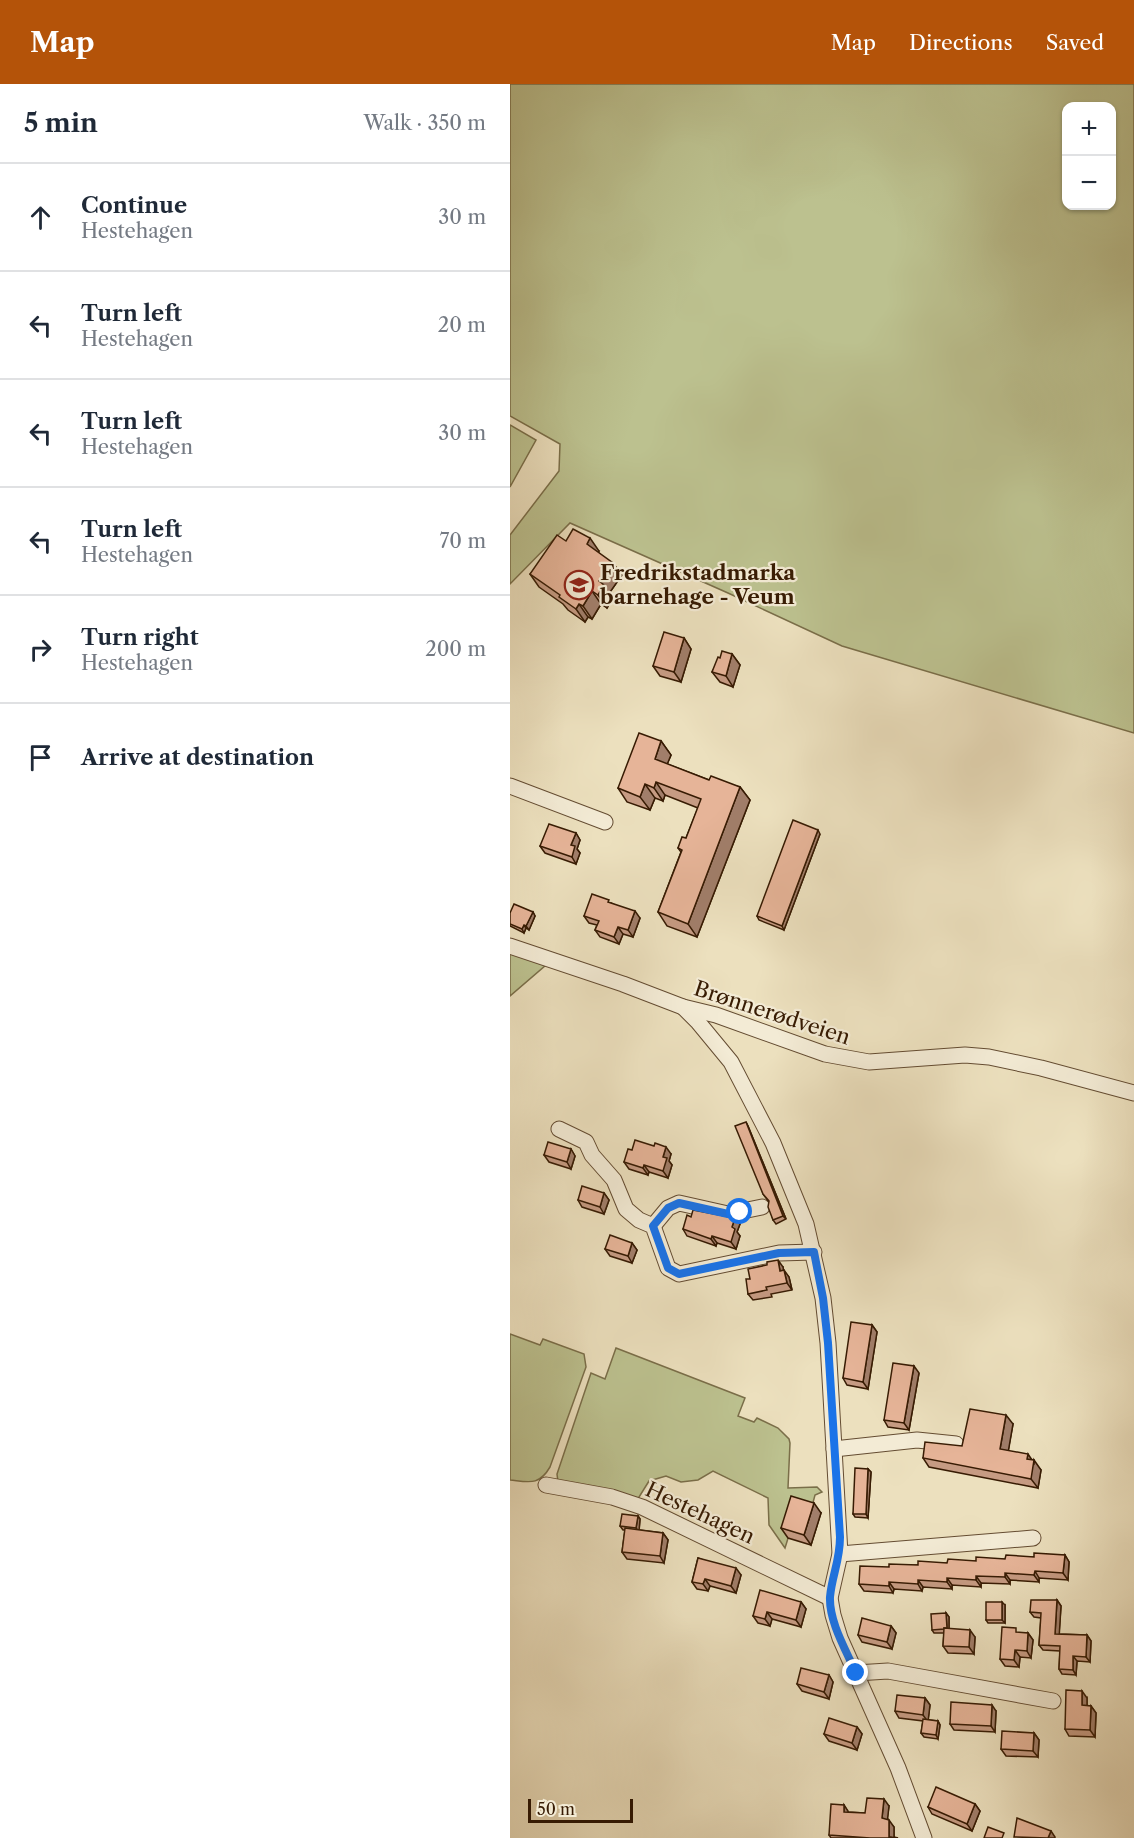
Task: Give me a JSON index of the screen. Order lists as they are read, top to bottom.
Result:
{
  "streets": {
    "street": ["Brønnerødveien", "Hestehagen"]
  },
  "places": {
    "school or university": ["Fredrikstadmarka barnehage - Veum"]
  },
  "scale_bar": "50 m",
  "page": {
    "header": "Map",
    "nav": ["Map", "Directions", "Saved"],
    "heading": ["5 min", "Walk · 350 m"],
    "map_buttons": ["+", "−"],
    "list": [
      ["Continue", "Hestehagen", "30 m"],
      ["Turn left", "Hestehagen", "20 m"],
      ["Turn left", "Hestehagen", "30 m"],
      ["Turn left", "Hestehagen", "70 m"],
      ["Turn right", "Hestehagen", "200 m"],
      "Arrive at destination"
    ],
    "scale": "50 m"
  }
}
